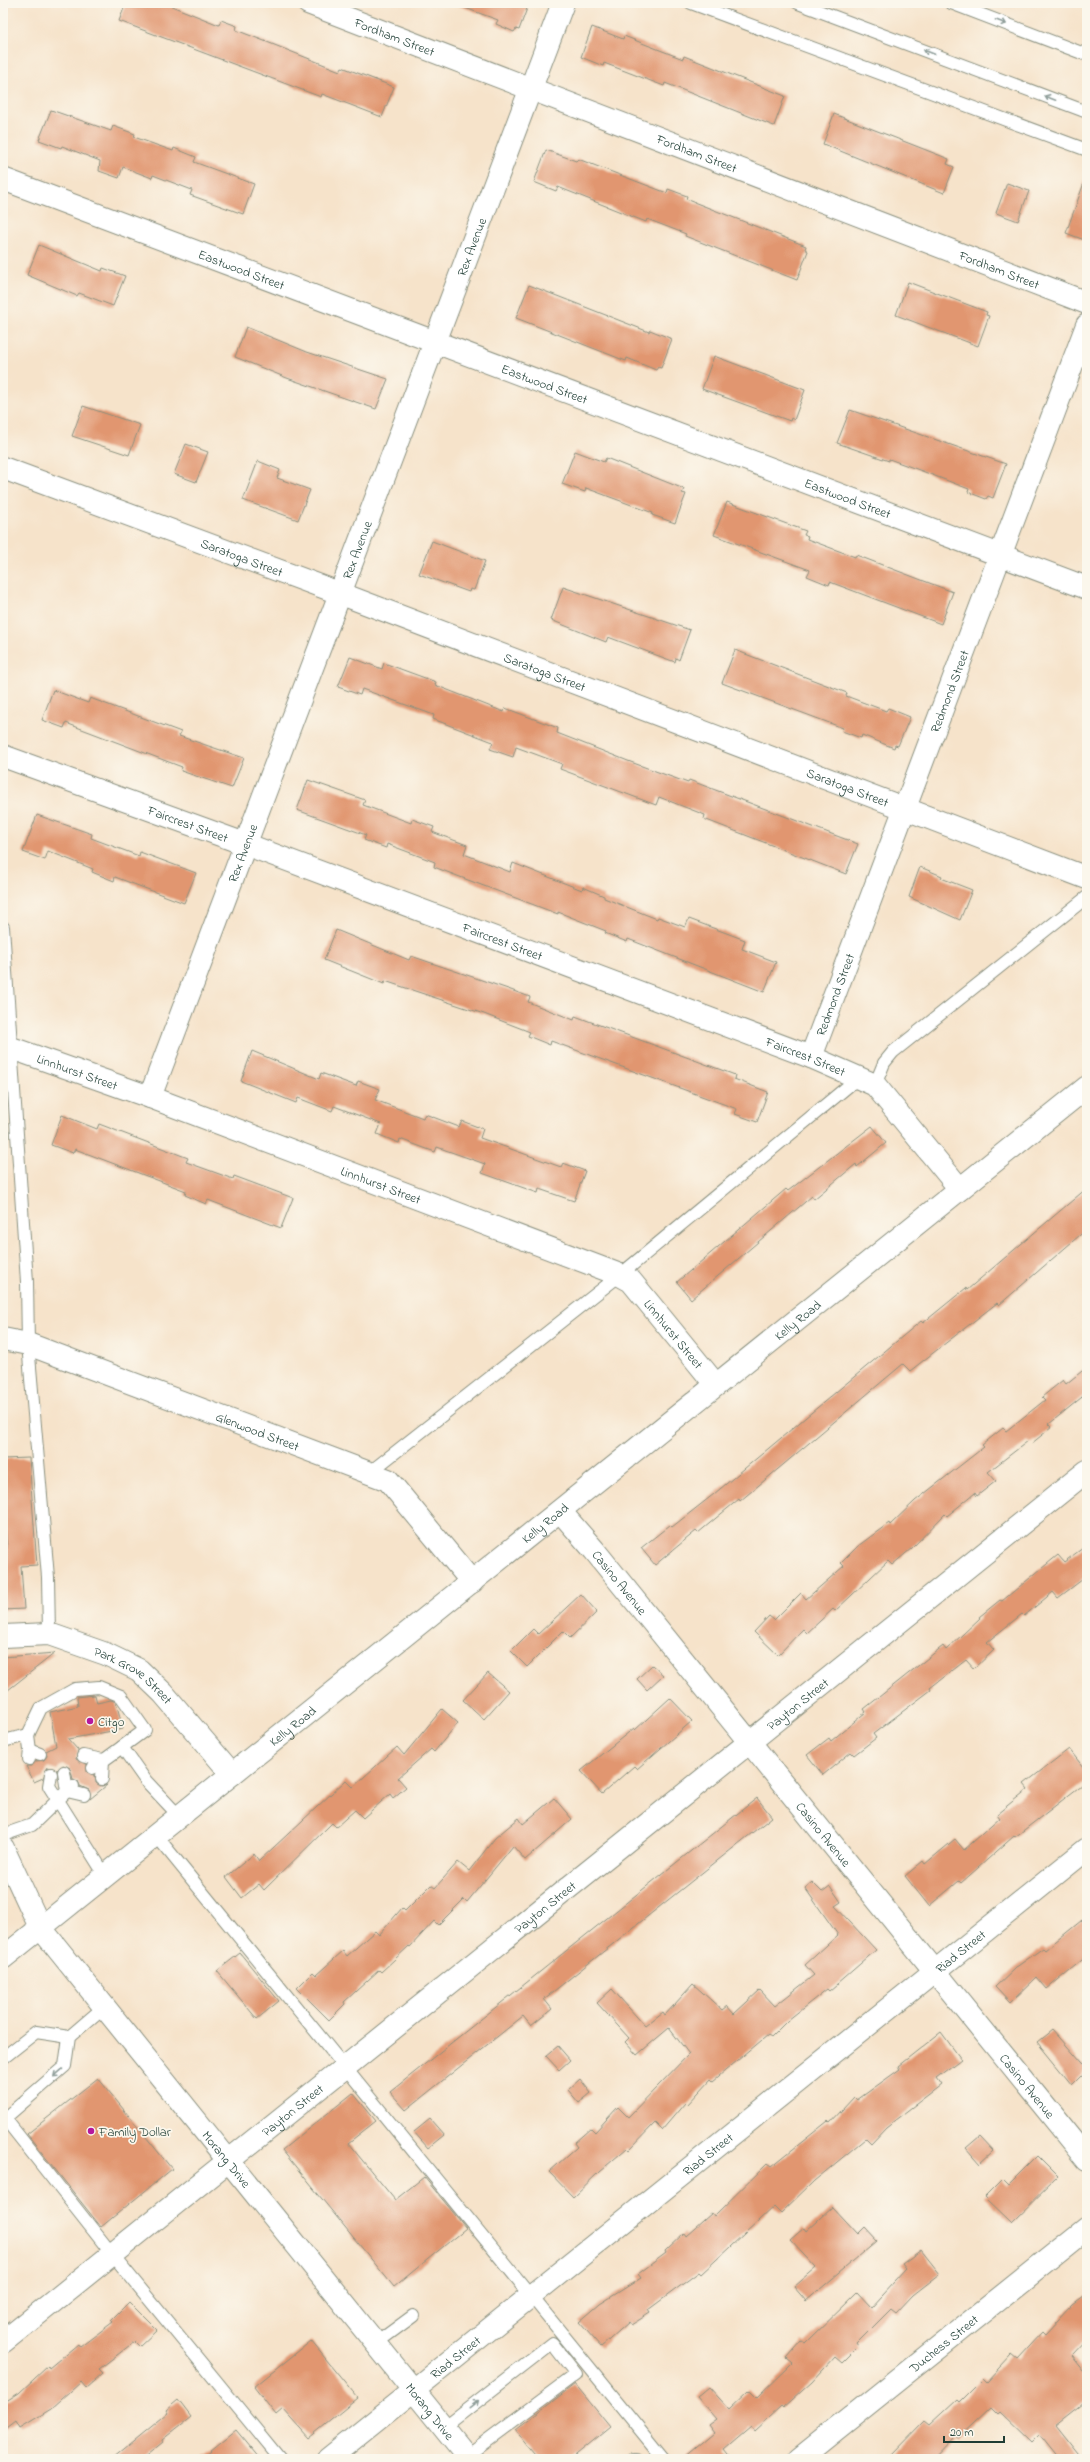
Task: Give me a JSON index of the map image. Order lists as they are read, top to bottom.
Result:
{
  "streets": {
    "street": [
      "Fordham Street",
      "Rex Avenue",
      "Eastwood Street",
      "Saratoga Street",
      "Redmond Street",
      "Faircrest Street",
      "Linnhurst Street",
      "Kelly Road",
      "Glenwood Street",
      "Casino Avenue",
      "Park Grove Street",
      "Payton Street",
      "Riad Street",
      "Morang Drive",
      "Duchess Street"
    ]
  },
  "crossings": [
    ["Fordham Street", "Rex Avenue"],
    ["Rex Avenue", "Eastwood Street"],
    ["Rex Avenue", "Saratoga Street"],
    ["Rex Avenue", "Faircrest Street"],
    ["Rex Avenue", "Linnhurst Street"],
    ["Eastwood Street", "Redmond Street"],
    ["Saratoga Street", "Redmond Street"],
    ["Redmond Street", "Faircrest Street"],
    ["Faircrest Street", "Kelly Road"],
    ["Linnhurst Street", "Kelly Road"],
    ["Kelly Road", "Glenwood Street"],
    ["Kelly Road", "Casino Avenue"],
    ["Kelly Road", "Park Grove Street"],
    ["Kelly Road", "Morang Drive"],
    ["Casino Avenue", "Payton Street"],
    ["Casino Avenue", "Riad Street"],
    ["Payton Street", "Morang Drive"],
    ["Riad Street", "Morang Drive"]
  ],
  "places": ["Citgo", "Family Dollar"],
  "scale_bar": "20 m"
}
